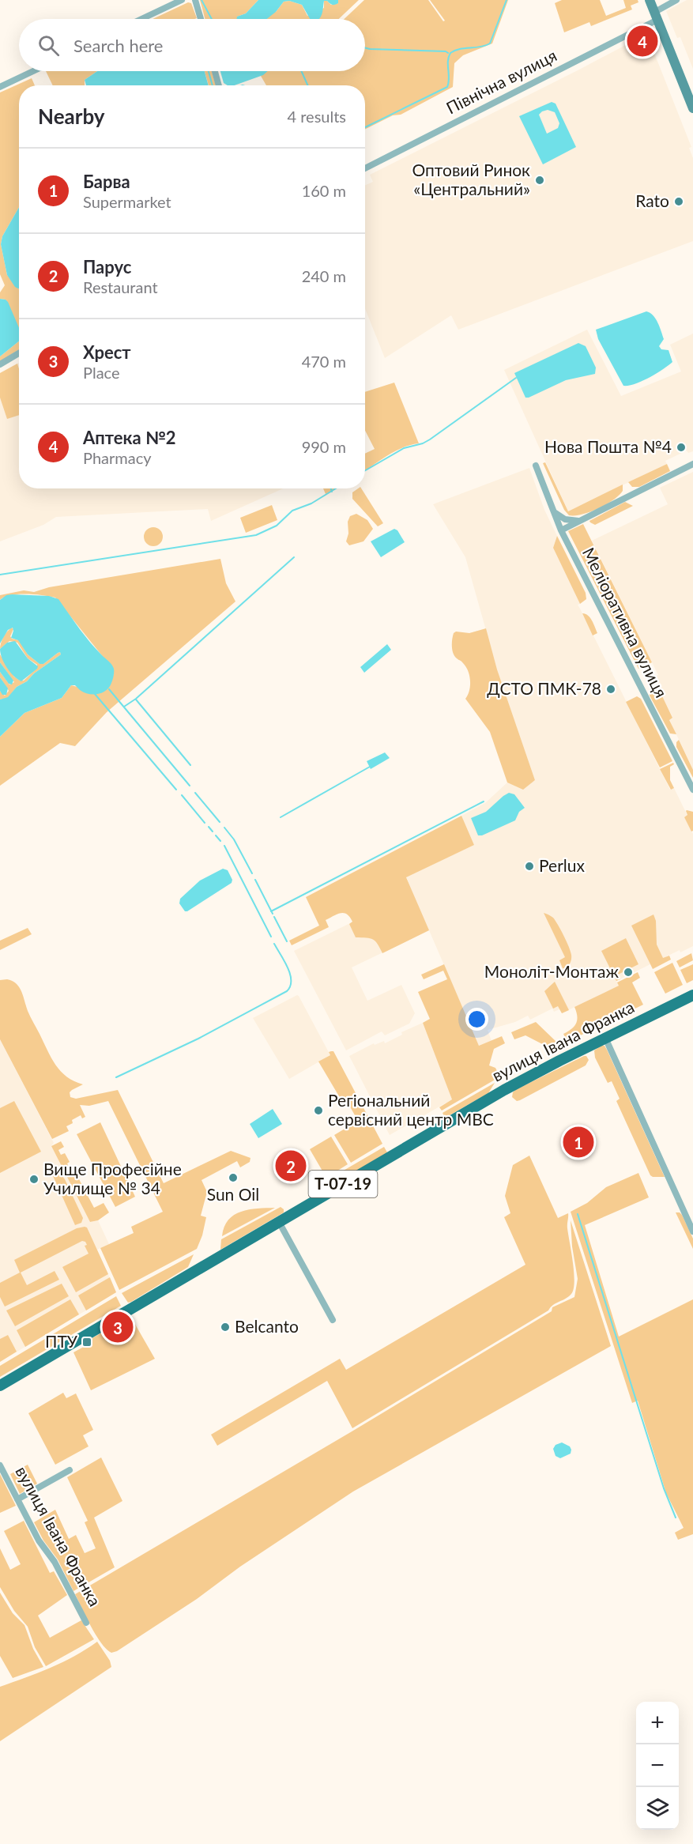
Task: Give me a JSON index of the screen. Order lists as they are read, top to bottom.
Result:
{
  "streets": {
    "main road": ["вулиця Івана Франка", "Т-07-19"],
    "street": ["Північна вулиця", "Меліоративна вулиця"]
  },
  "places": {
    "other": [
      "Оптовий Ринок «Центральний»",
      "Rato",
      "Нова Пошта №4",
      "ДСТО ПМК-78",
      "Perlux",
      "Моноліт-Монтаж",
      "Регіональний сервісний центр МВС",
      "Sun Oil",
      "Вище Професійне Училище № 34",
      "Belcanto"
    ],
    "transit": ["ПТУ"]
  },
  "page": {
    "search": "Search here",
    "pins": [
      "4",
      "1",
      "2",
      "3"
    ],
    "heading": ["Nearby", "4 results"],
    "list": [
      {
        "mark": "1",
        "name": "Барва",
        "note": "Supermarket",
        "value": "160 m"
      },
      {
        "mark": "2",
        "name": "Парус",
        "note": "Restaurant",
        "value": "240 m"
      },
      {
        "mark": "3",
        "name": "Хрест",
        "note": "Place",
        "value": "470 m"
      },
      {
        "mark": "4",
        "name": "Аптека №2",
        "note": "Pharmacy",
        "value": "990 m"
      }
    ],
    "map_buttons": ["+", "−"]
  }
}
